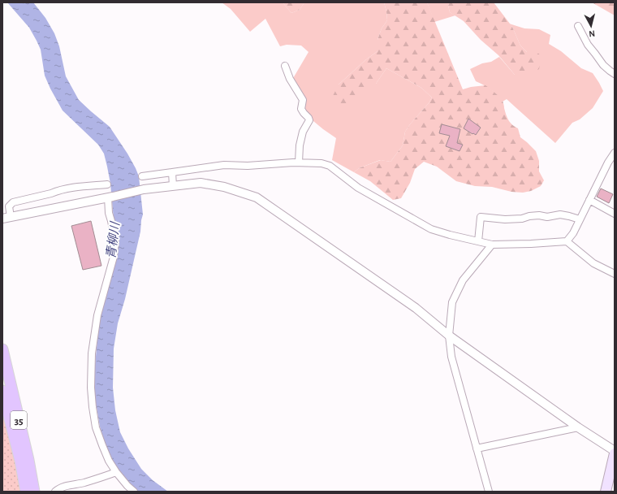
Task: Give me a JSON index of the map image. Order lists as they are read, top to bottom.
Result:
{
  "streets": {
    "main road": ["35"]
  },
  "water": ["青柳川"],
  "north": "bottom"
}
